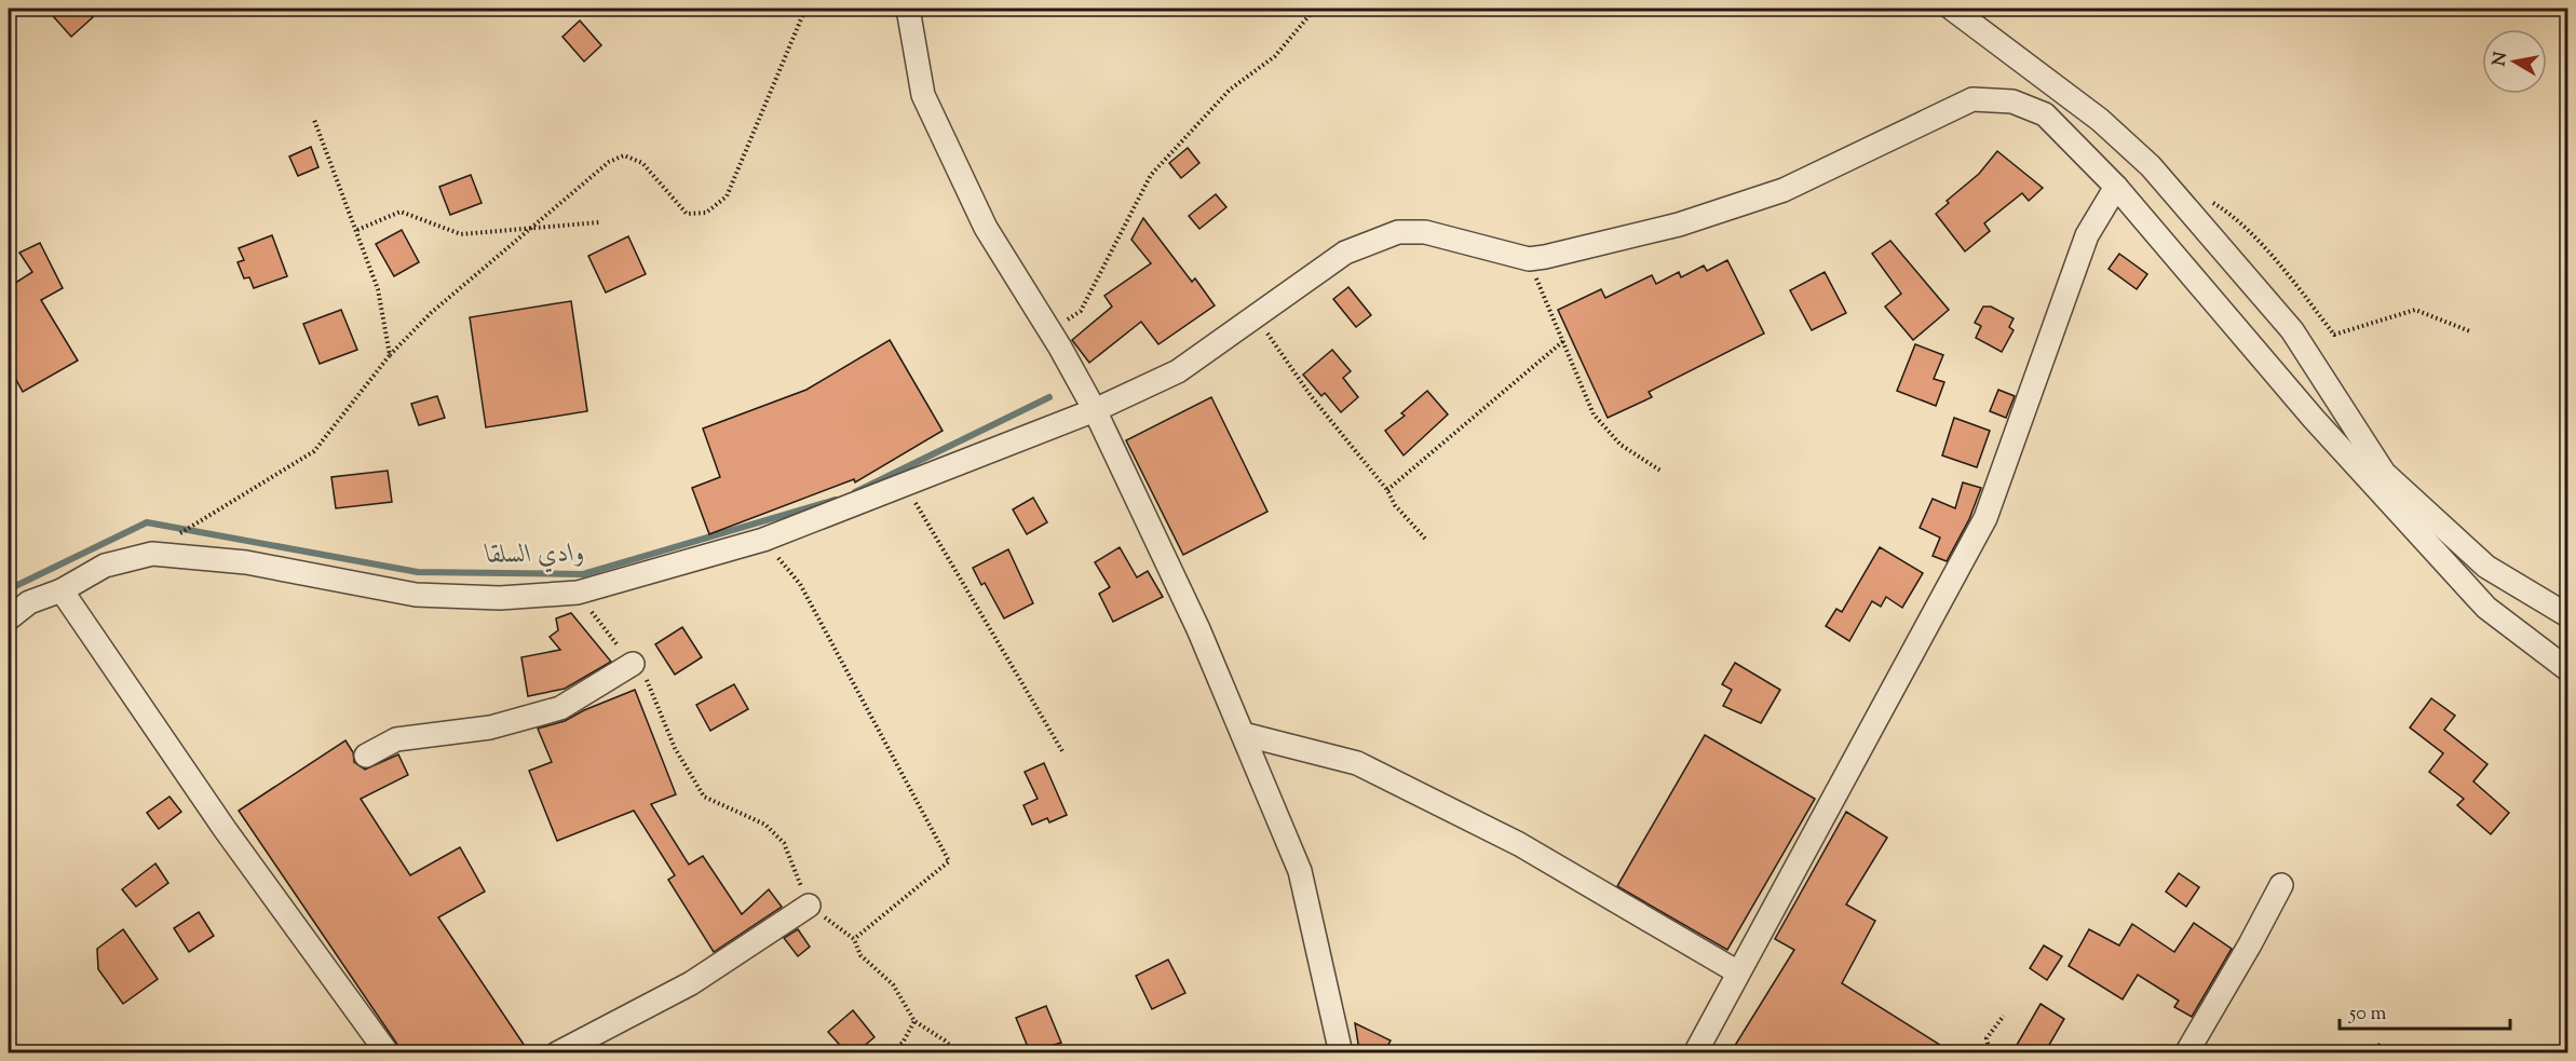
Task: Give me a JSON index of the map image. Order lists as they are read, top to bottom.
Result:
{
  "water": ["وادي السلقا"],
  "scale_bar": "50 m",
  "north": "left"
}
